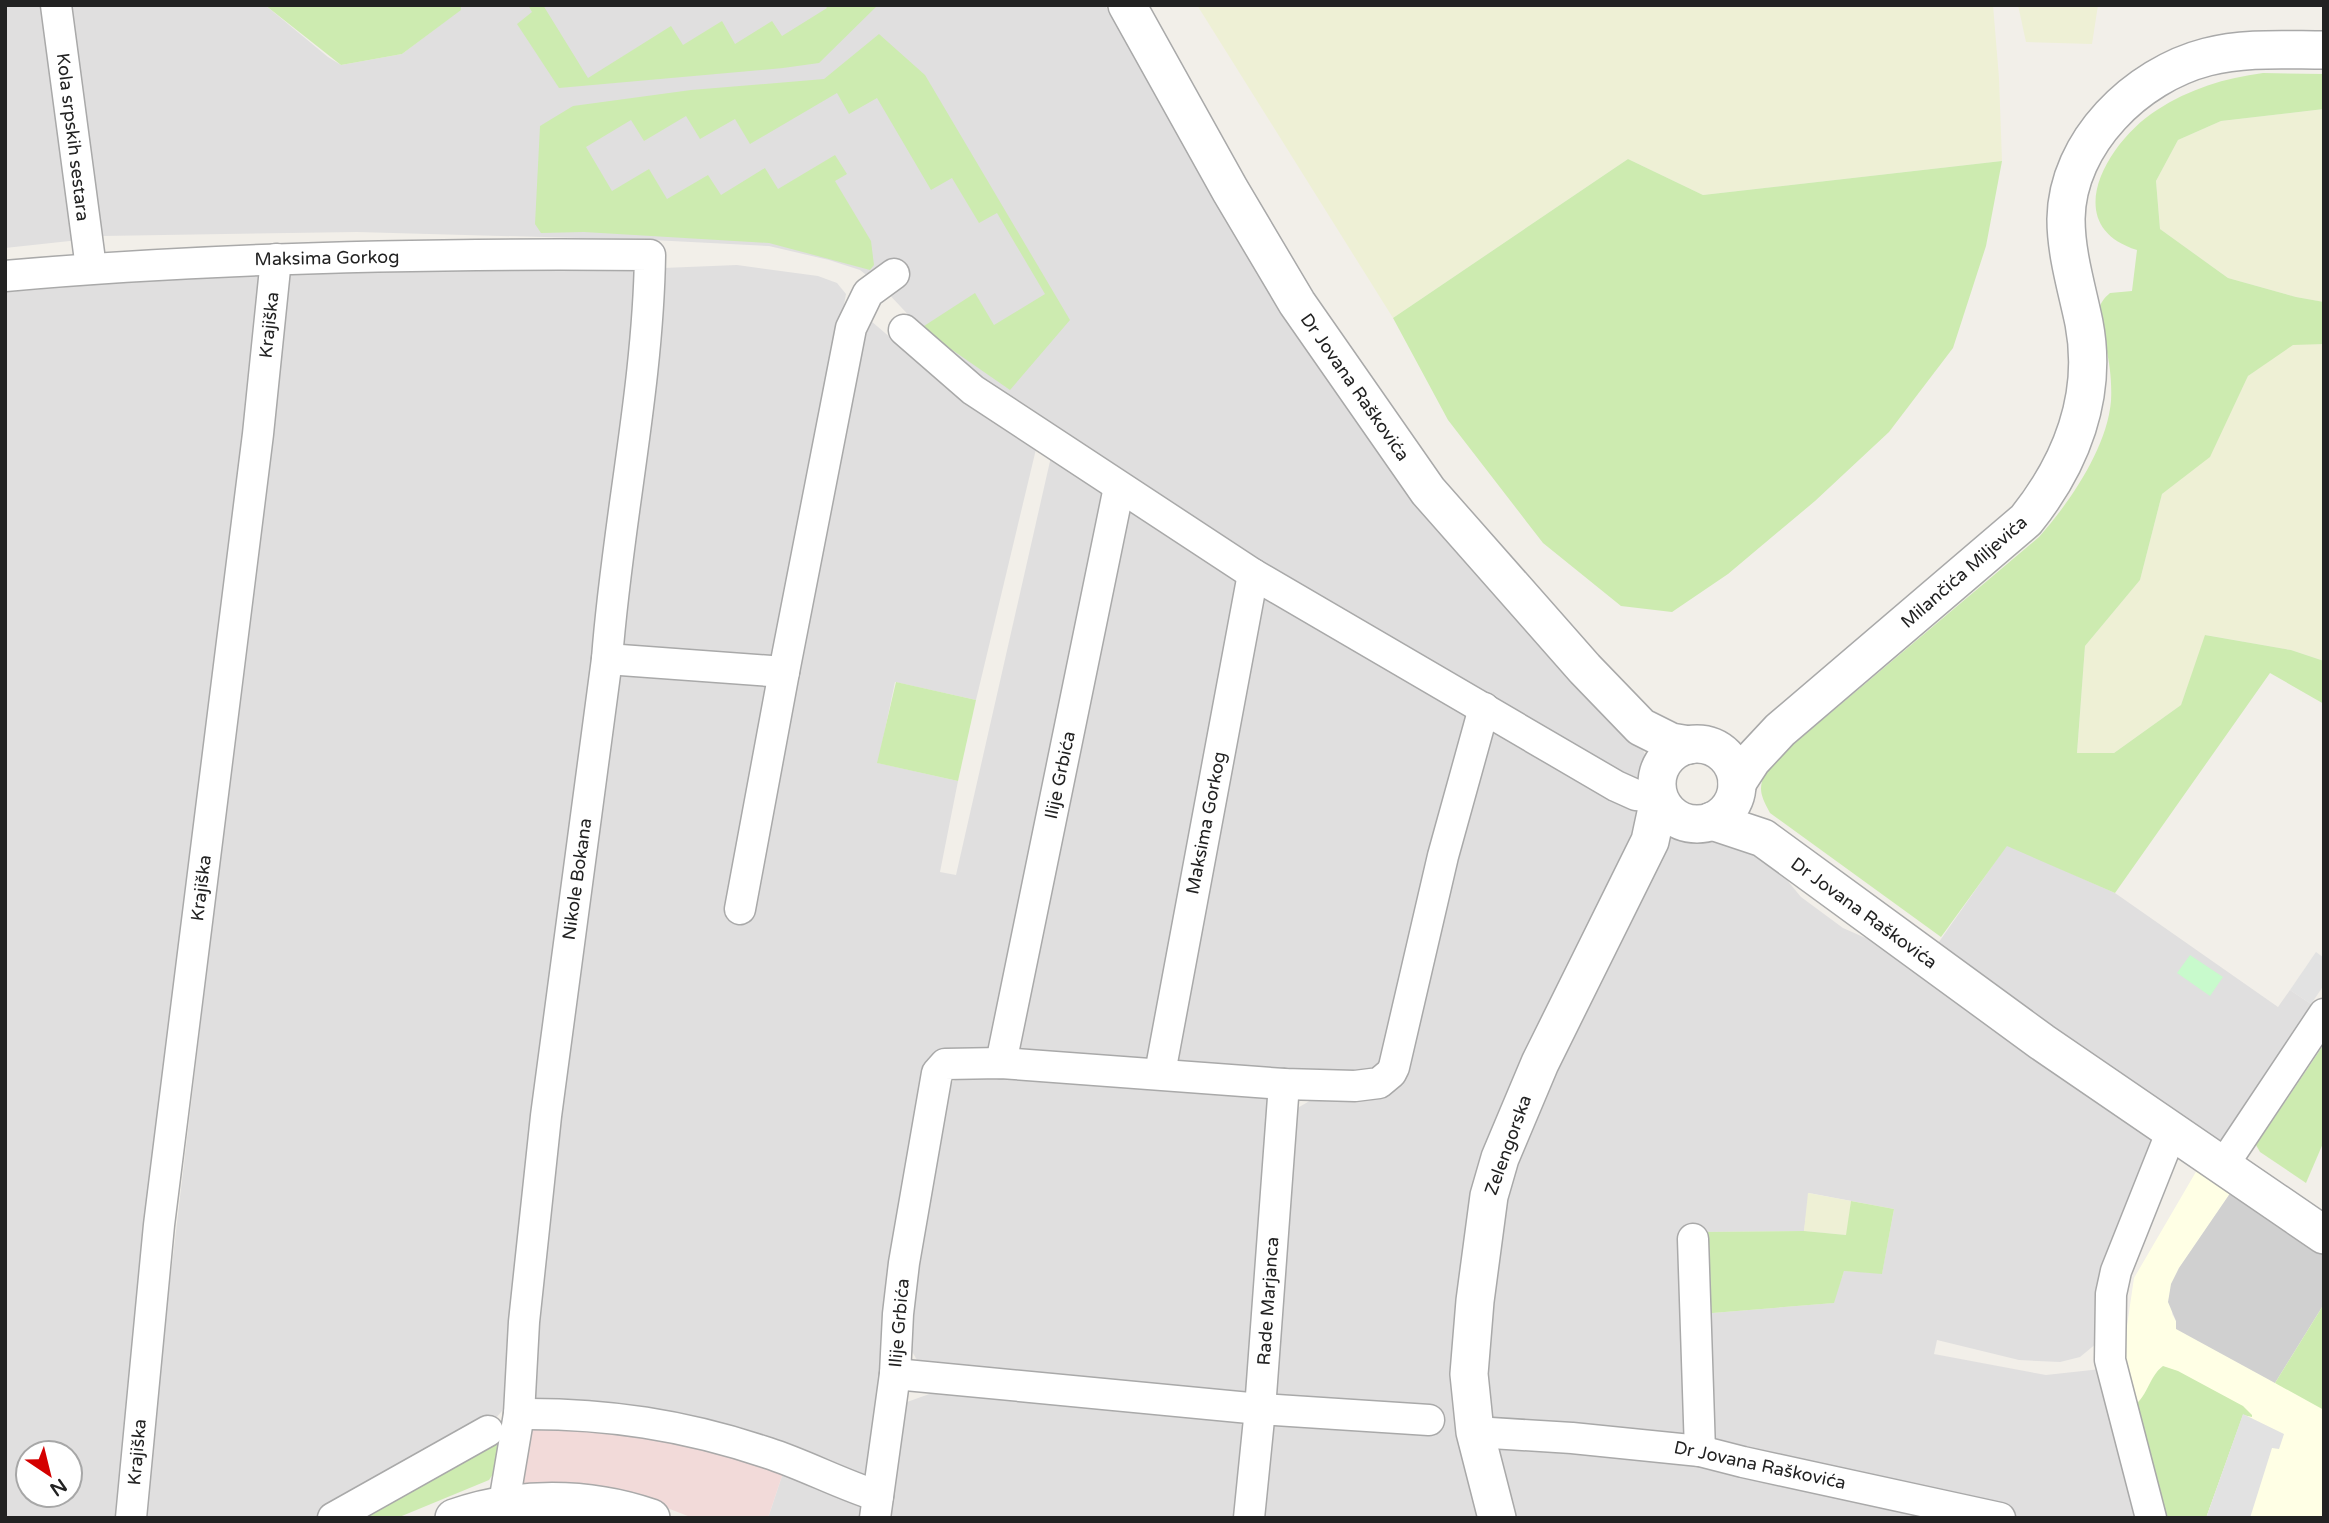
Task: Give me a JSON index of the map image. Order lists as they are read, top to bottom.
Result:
{
  "streets": {
    "street": [
      "Kola srpskih sestara",
      "Maksima Gorkog",
      "Krajiška",
      "Dr Jovana Raškovića",
      "Milančića Miljevića",
      "Ilije Grbića",
      "Nikole Bokana",
      "Zelengorska",
      "Rade Marjanca"
    ]
  },
  "crossings": [
    ["Kola srpskih sestara", "Maksima Gorkog"],
    ["Maksima Gorkog", "Krajiška"],
    ["Maksima Gorkog", "Ilije Grbića"],
    ["Maksima Gorkog", "Nikole Bokana"],
    ["Dr Jovana Raškovića", "Milančića Miljevića"],
    ["Dr Jovana Raškovića", "Zelengorska"],
    ["Milančića Miljevića", "Zelengorska"],
    ["Ilije Grbića", "Rade Marjanca"]
  ],
  "north": "bottom right"
}
